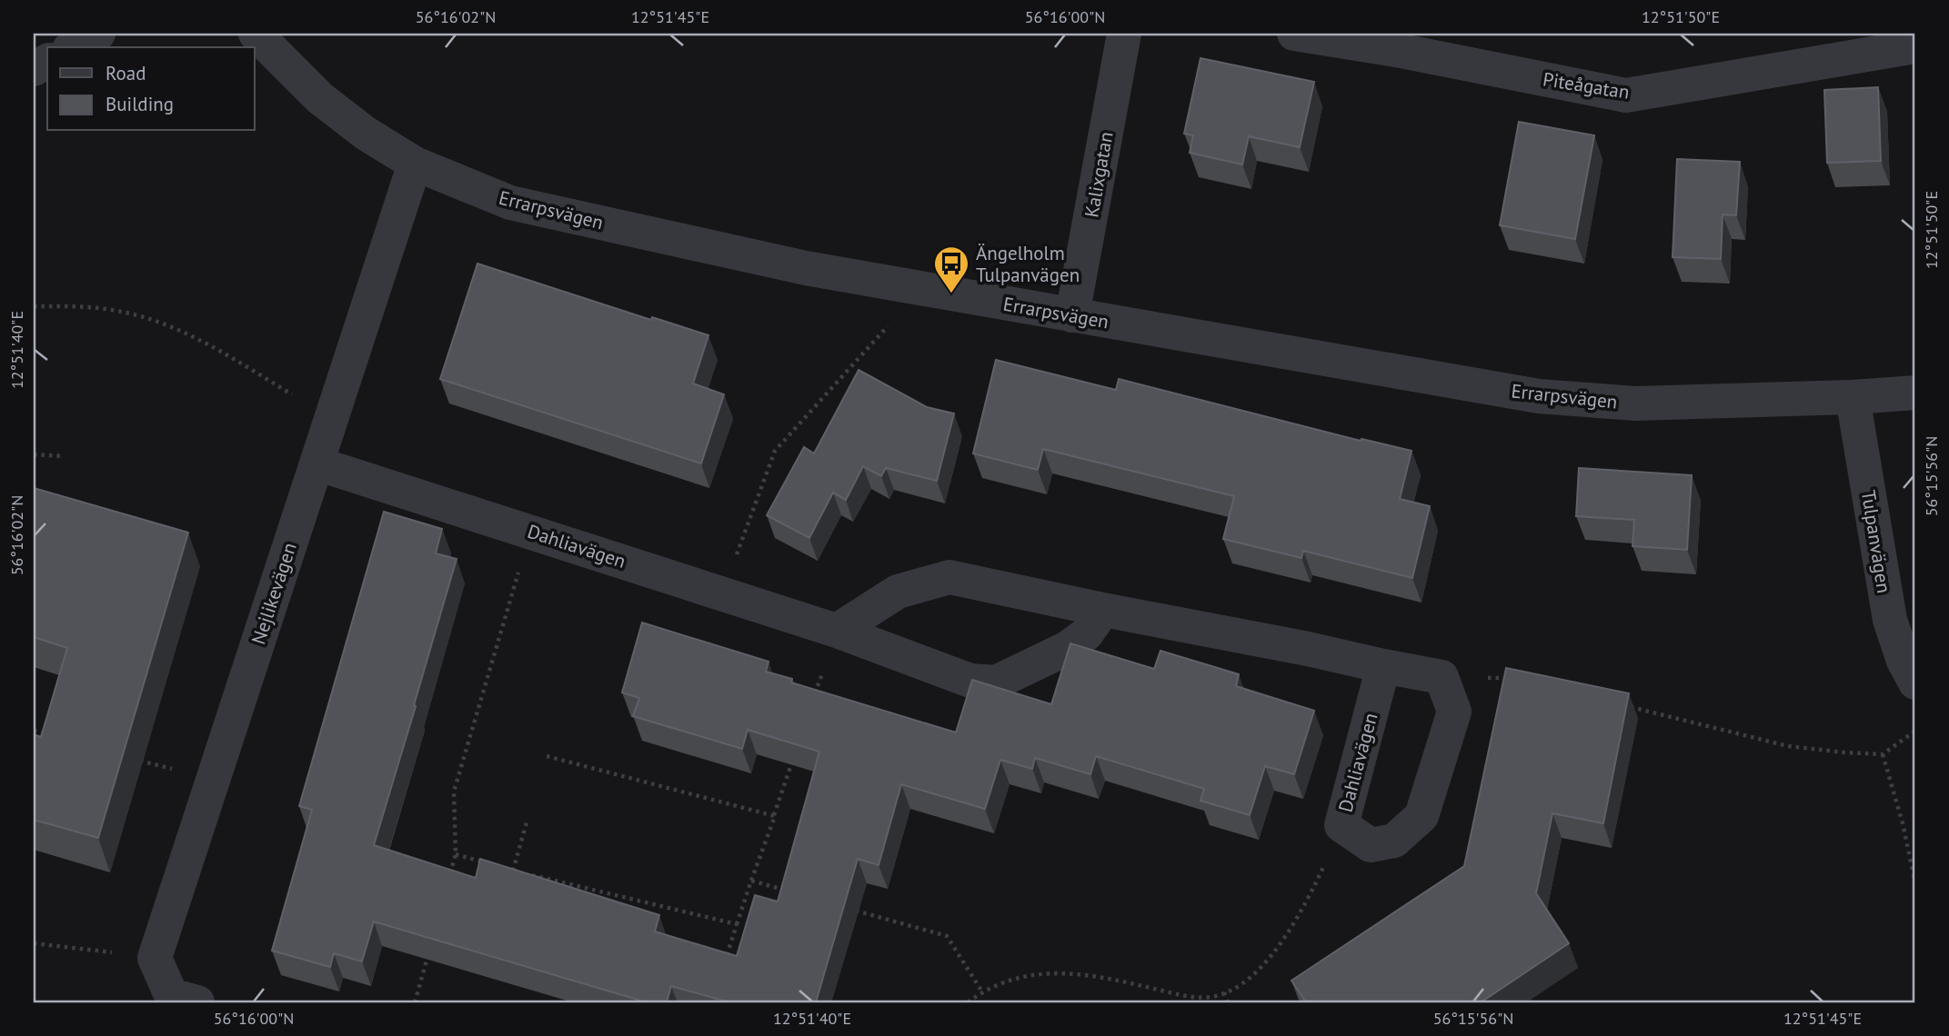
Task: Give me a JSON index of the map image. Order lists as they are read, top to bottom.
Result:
{
  "streets": {
    "street": [
      "Piteågatan",
      "Kalixgatan",
      "Errarpsvägen",
      "Tulpanvägen",
      "Dahliavägen",
      "Nejlikevägen"
    ]
  },
  "crossings": [
    ["Kalixgatan", "Errarpsvägen"],
    ["Errarpsvägen", "Tulpanvägen"],
    ["Errarpsvägen", "Nejlikevägen"],
    ["Dahliavägen", "Nejlikevägen"]
  ],
  "places": {
    "bus stop": ["Ängelholm Tulpanvägen"]
  },
  "legend": ["Road", "Building"],
  "coordinates": [
    "56°16'02\"N",
    "12°51'45\"E",
    "56°16'00\"N",
    "12°51'50\"E",
    "12°51'40\"E",
    "56°15'56\"N"
  ]
}
